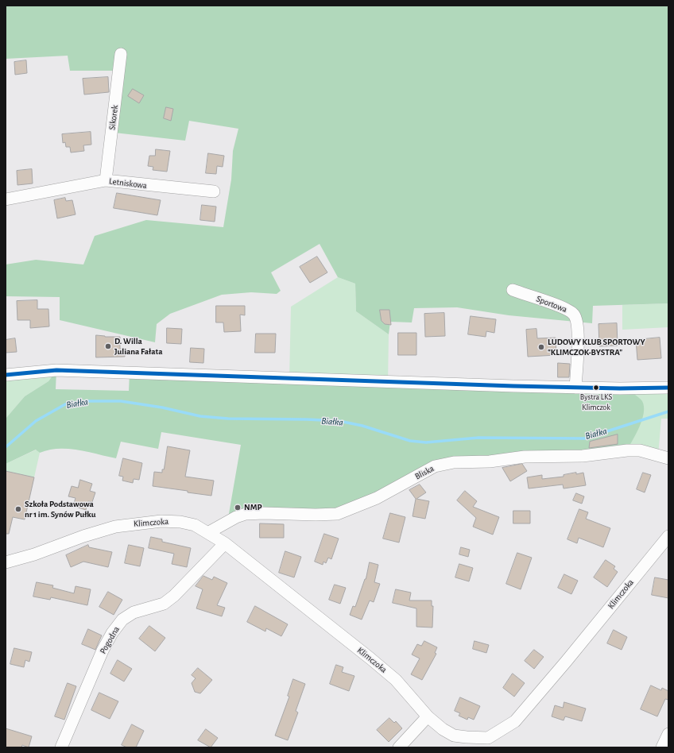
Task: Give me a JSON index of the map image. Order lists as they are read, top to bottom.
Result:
{
  "streets": {
    "street": [
      "Sikorek",
      "Letniskowa",
      "Sportowa",
      "Bliska",
      "Klimczoka",
      "Pogodna"
    ]
  },
  "crossings": [
    ["Sikorek", "Letniskowa"],
    ["Bliska", "Klimczoka"],
    ["Klimczoka", "Pogodna"]
  ],
  "water": ["Białka"],
  "places": [
    "D. Willa Juliana Fałata",
    "LUDOWY KLUB SPORTOWY \"KLIMCZOK-BYSTRA\"",
    "Bystra LKS Klimczok",
    "NMP",
    "Szkoła Podstawowa nr 1 im. Synów Pułku"
  ]
}
